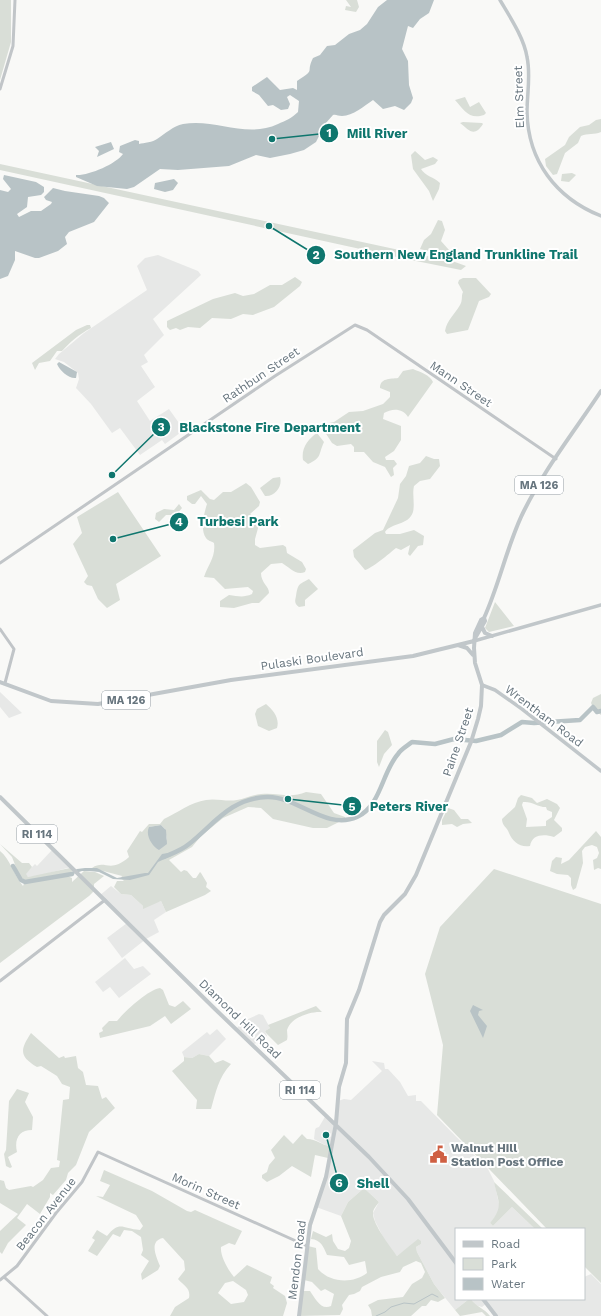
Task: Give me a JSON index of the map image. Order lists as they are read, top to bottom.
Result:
{
  "streets": {
    "main road": [
      "Elm Street",
      "MA 126",
      "Pulaski Boulevard",
      "Wrentham Road",
      "Paine Street",
      "RI 114",
      "Diamond Hill Road",
      "Mendon Road"
    ],
    "street": [
      "Rathbun Street",
      "Mann Street",
      "Morin Street",
      "Beacon Avenue"
    ]
  },
  "crossings": [
    ["Rathbun Street", "Mann Street"],
    ["Mann Street", "MA 126"],
    ["MA 126", "Pulaski Boulevard"],
    ["Wrentham Road", "Paine Street"],
    ["Paine Street", "Mendon Road"],
    ["Diamond Hill Road", "Mendon Road"],
    ["Morin Street", "Beacon Avenue"],
    ["Morin Street", "Mendon Road"]
  ],
  "places": {
    "other": [
      "Mill River",
      "Southern New England Trunkline Trail",
      "Blackstone Fire Department",
      "Turbesi Park",
      "Peters River",
      "Shell"
    ],
    "public building": ["Walnut Hill Station Post Office"]
  },
  "legend": ["Road", "Park", "Water"]
}
